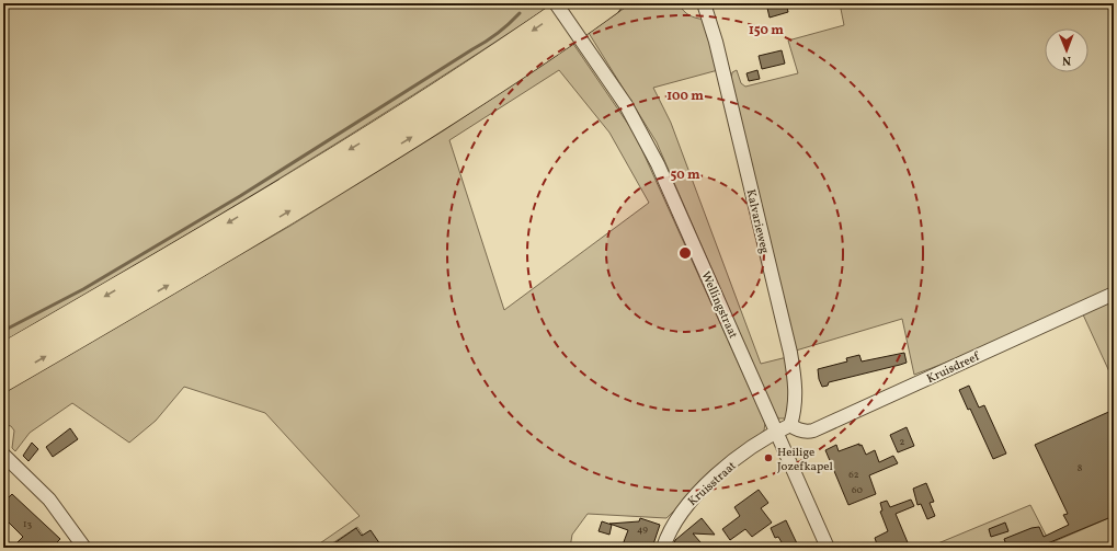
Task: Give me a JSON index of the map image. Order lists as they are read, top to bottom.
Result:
{
  "streets": {
    "street": [
      "Kalvarieweg",
      "Wellingstraat",
      "Kruisdreef",
      "Kruisstraat"
    ]
  },
  "crossings": [
    ["Kalvarieweg", "Kruisdreef"],
    ["Wellingstraat", "Kruisstraat"]
  ],
  "places": ["Heilige Jozefkapel"],
  "house_numbers": [
    "2",
    "8",
    "62",
    "60",
    "13",
    "49"
  ],
  "north": "bottom",
  "rings": ["150 m", "100 m", "50 m"]
}
